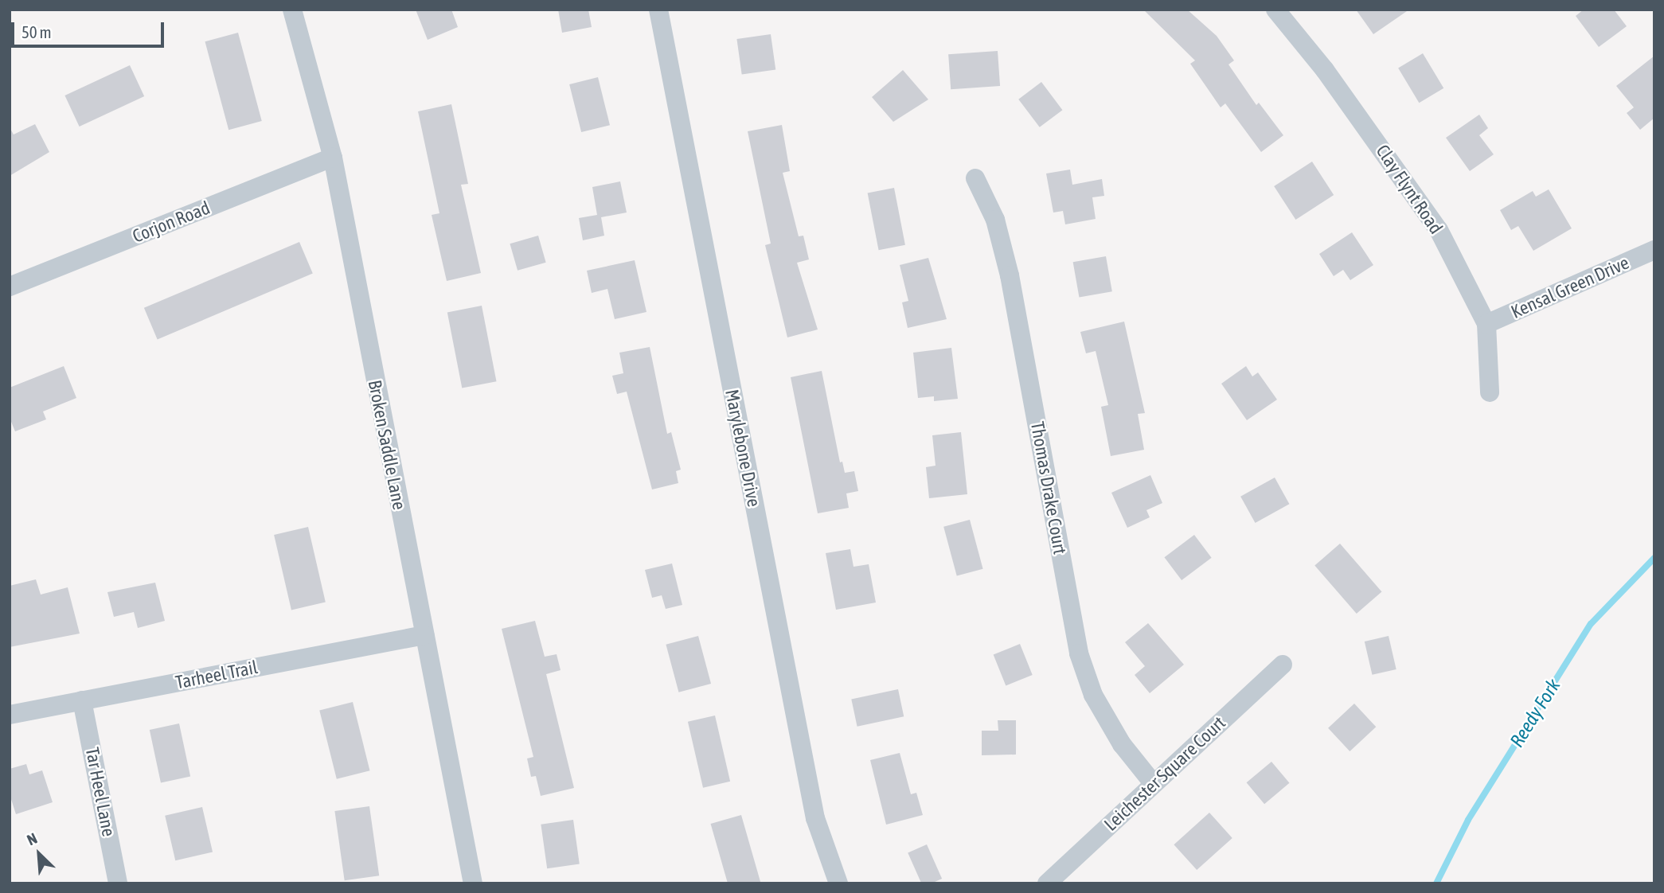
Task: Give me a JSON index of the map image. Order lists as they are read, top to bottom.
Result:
{
  "streets": {
    "street": [
      "Clay Flynt Road",
      "Corjon Road",
      "Kensal Green Drive",
      "Broken Saddle Lane",
      "Marylebone Drive",
      "Thomas Drake Court",
      "Tarheel Trail",
      "Leichester Square Court",
      "Tar Heel Lane"
    ]
  },
  "crossings": [
    ["Clay Flynt Road", "Kensal Green Drive"],
    ["Corjon Road", "Broken Saddle Lane"],
    ["Broken Saddle Lane", "Tarheel Trail"],
    ["Thomas Drake Court", "Leichester Square Court"],
    ["Tarheel Trail", "Tar Heel Lane"]
  ],
  "water": ["Reedy Fork"],
  "scale_bar": "50 m",
  "north": "top left"
}
